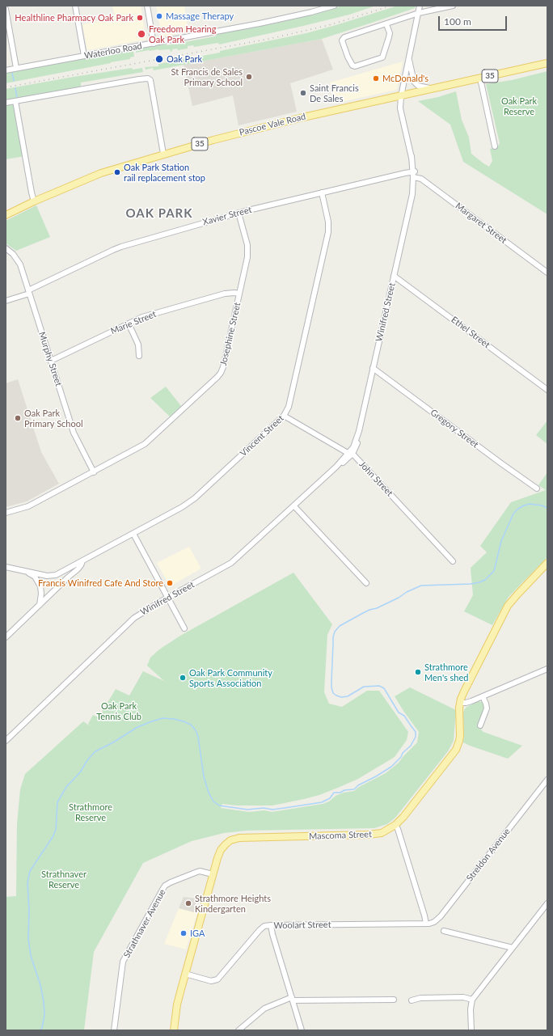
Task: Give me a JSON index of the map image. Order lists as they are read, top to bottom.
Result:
{
  "streets": {
    "main road": ["35", "Pascoe Vale Road", "Mascoma Street"],
    "street": [
      "Waterloo Road",
      "Xavier Street",
      "Margaret Street",
      "Winifred Street",
      "Marie Street",
      "Ethel Street",
      "Josephine Street",
      "Murphy Street",
      "Gregory Street",
      "Vincent Street",
      "John Street",
      "Streldon Avenue",
      "Strathnaver Avenue",
      "Woolart Street"
    ]
  },
  "crossings": [
    ["Pascoe Vale Road", "Winifred Street"],
    ["Xavier Street", "Winifred Street"],
    ["Xavier Street", "Josephine Street"],
    ["Xavier Street", "Murphy Street"],
    ["Xavier Street", "Vincent Street"],
    ["Margaret Street", "Winifred Street"],
    ["Winifred Street", "Ethel Street"],
    ["Winifred Street", "Gregory Street"],
    ["Winifred Street", "John Street"],
    ["Marie Street", "Josephine Street"],
    ["Marie Street", "Murphy Street"],
    ["Josephine Street", "Murphy Street"],
    ["Vincent Street", "John Street"],
    ["Mascoma Street", "Strathnaver Avenue"],
    ["Mascoma Street", "Woolart Street"],
    ["Streldon Avenue", "Woolart Street"]
  ],
  "districts": ["OAK PARK"],
  "parks": [
    "Oak Park Reserve",
    "Oak Park Tennis Club",
    "Strathmore Reserve",
    "Strathnaver Reserve"
  ],
  "places": [
    "Massage Therapy",
    "Healthline Pharmacy Oak Park",
    "Freedom Hearing Oak Park",
    "Oak Park",
    "St Francis de Sales Primary School",
    "McDonald's",
    "Saint Francis De Sales",
    "Oak Park Station rail replacement stop",
    "Oak Park Primary School",
    "Francis Winifred Cafe And Store",
    "Strathmore Men's shed",
    "Oak Park Community Sports Association",
    "Strathmore Heights Kindergarten",
    "IGA"
  ],
  "scale_bar": "100 m"
}
